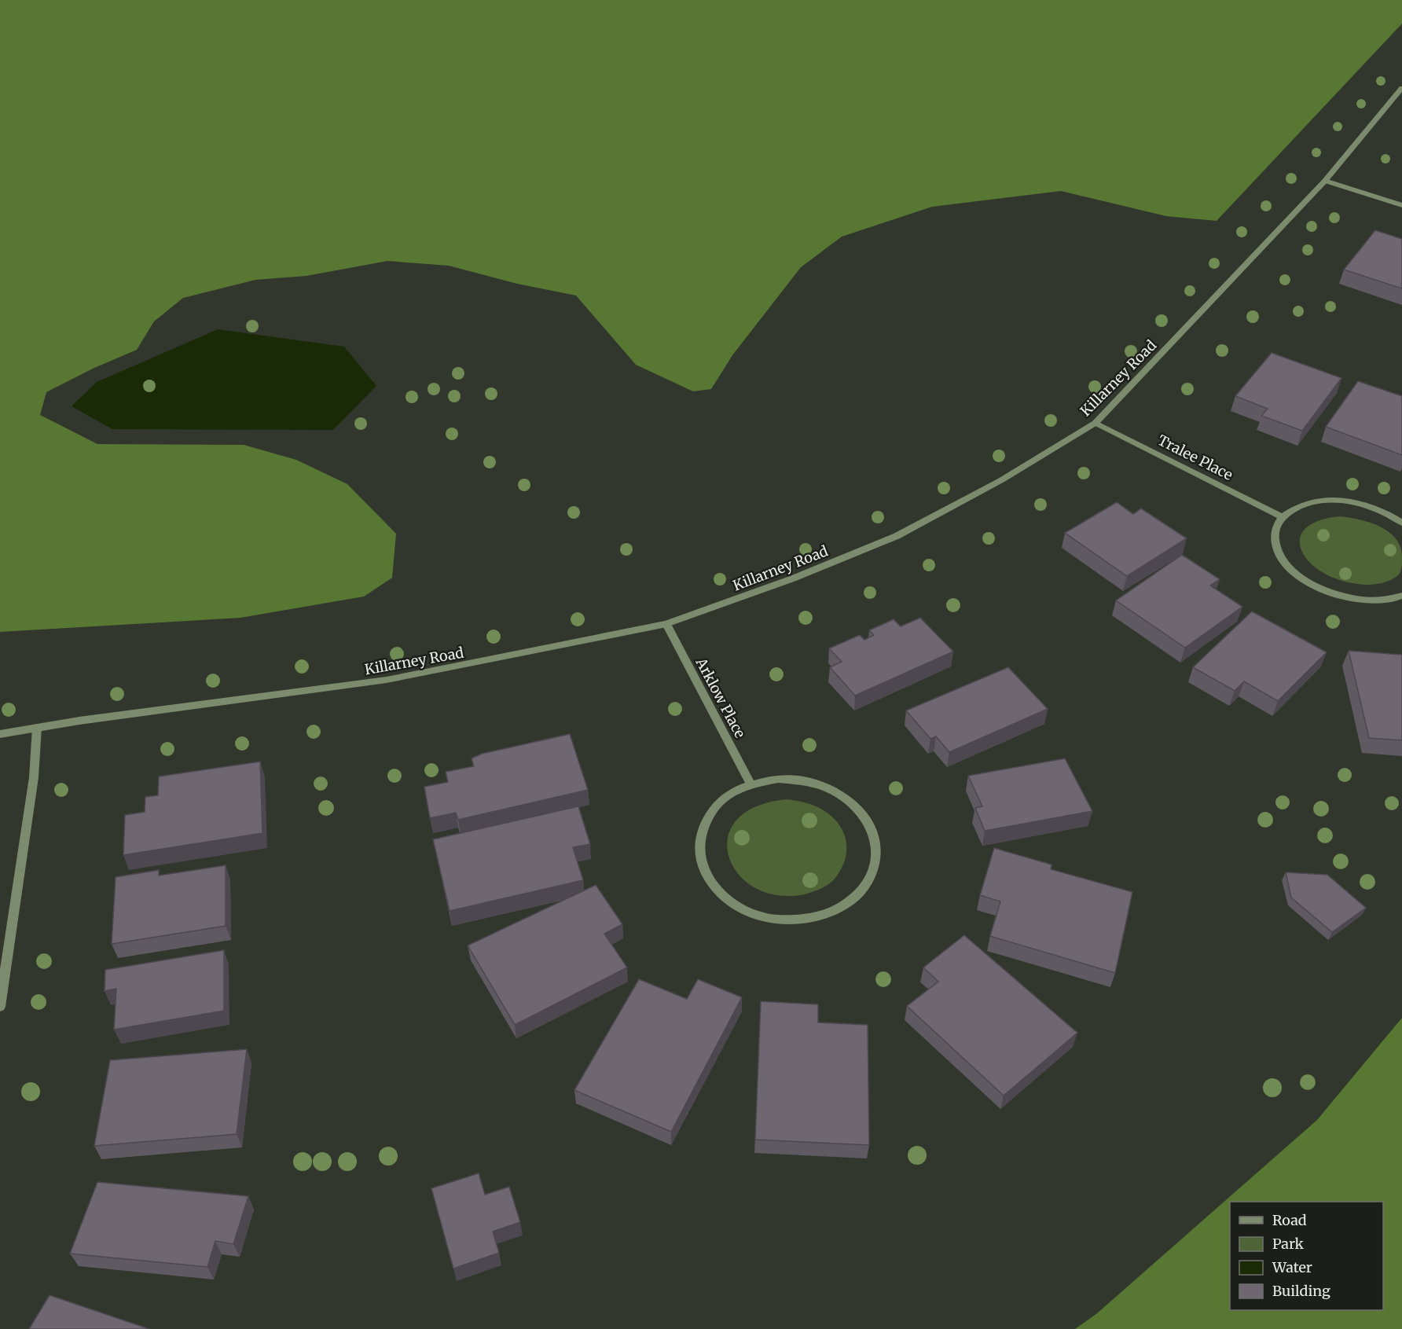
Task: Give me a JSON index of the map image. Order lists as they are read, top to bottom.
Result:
{
  "streets": {
    "street": ["Killarney Road", "Tralee Place", "Arklow Place"]
  },
  "crossings": [
    ["Killarney Road", "Tralee Place"],
    ["Killarney Road", "Arklow Place"]
  ],
  "legend": [
    "Road",
    "Park",
    "Water",
    "Building"
  ]
}
